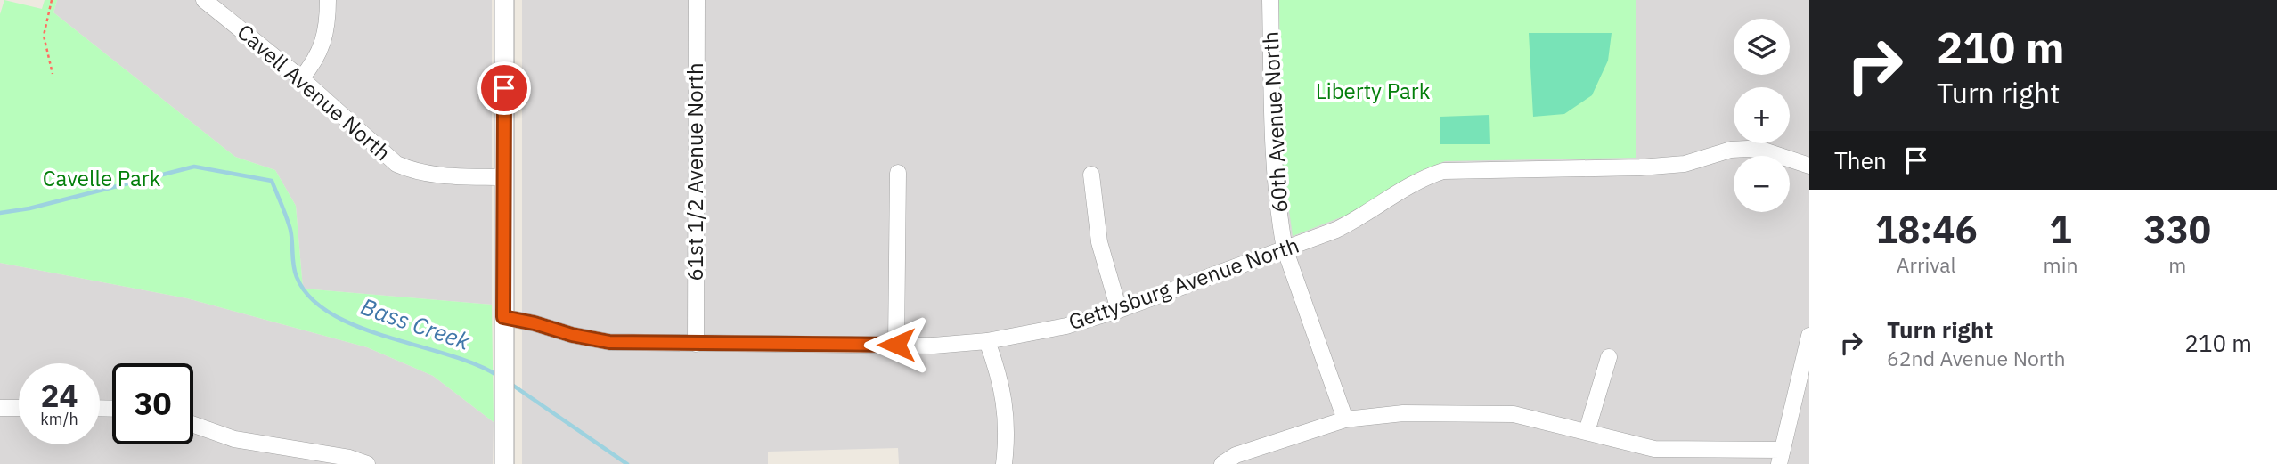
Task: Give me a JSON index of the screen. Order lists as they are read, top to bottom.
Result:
{
  "streets": {
    "street": [
      "Cavell Avenue North",
      "60th Avenue North",
      "61st 1/2 Avenue North",
      "Gettysburg Avenue North"
    ]
  },
  "crossings": [
    ["60th Avenue North", "Gettysburg Avenue North"],
    ["61st 1/2 Avenue North", "Gettysburg Avenue North"]
  ],
  "water": ["Bass Creek"],
  "parks": ["Liberty Park", "Cavelle Park"],
  "page": {
    "turn": ["210 m", "Turn right"],
    "map_buttons": ["+", "−"],
    "then": "Then",
    "eta": [
      "18:46",
      "Arrival",
      "1",
      "min",
      "330",
      "m"
    ],
    "list": [
      {
        "name": "Turn right",
        "note": "62nd Avenue North",
        "value": "210 m"
      }
    ],
    "speed": "24 km/h",
    "limit": "30"
  }
}
